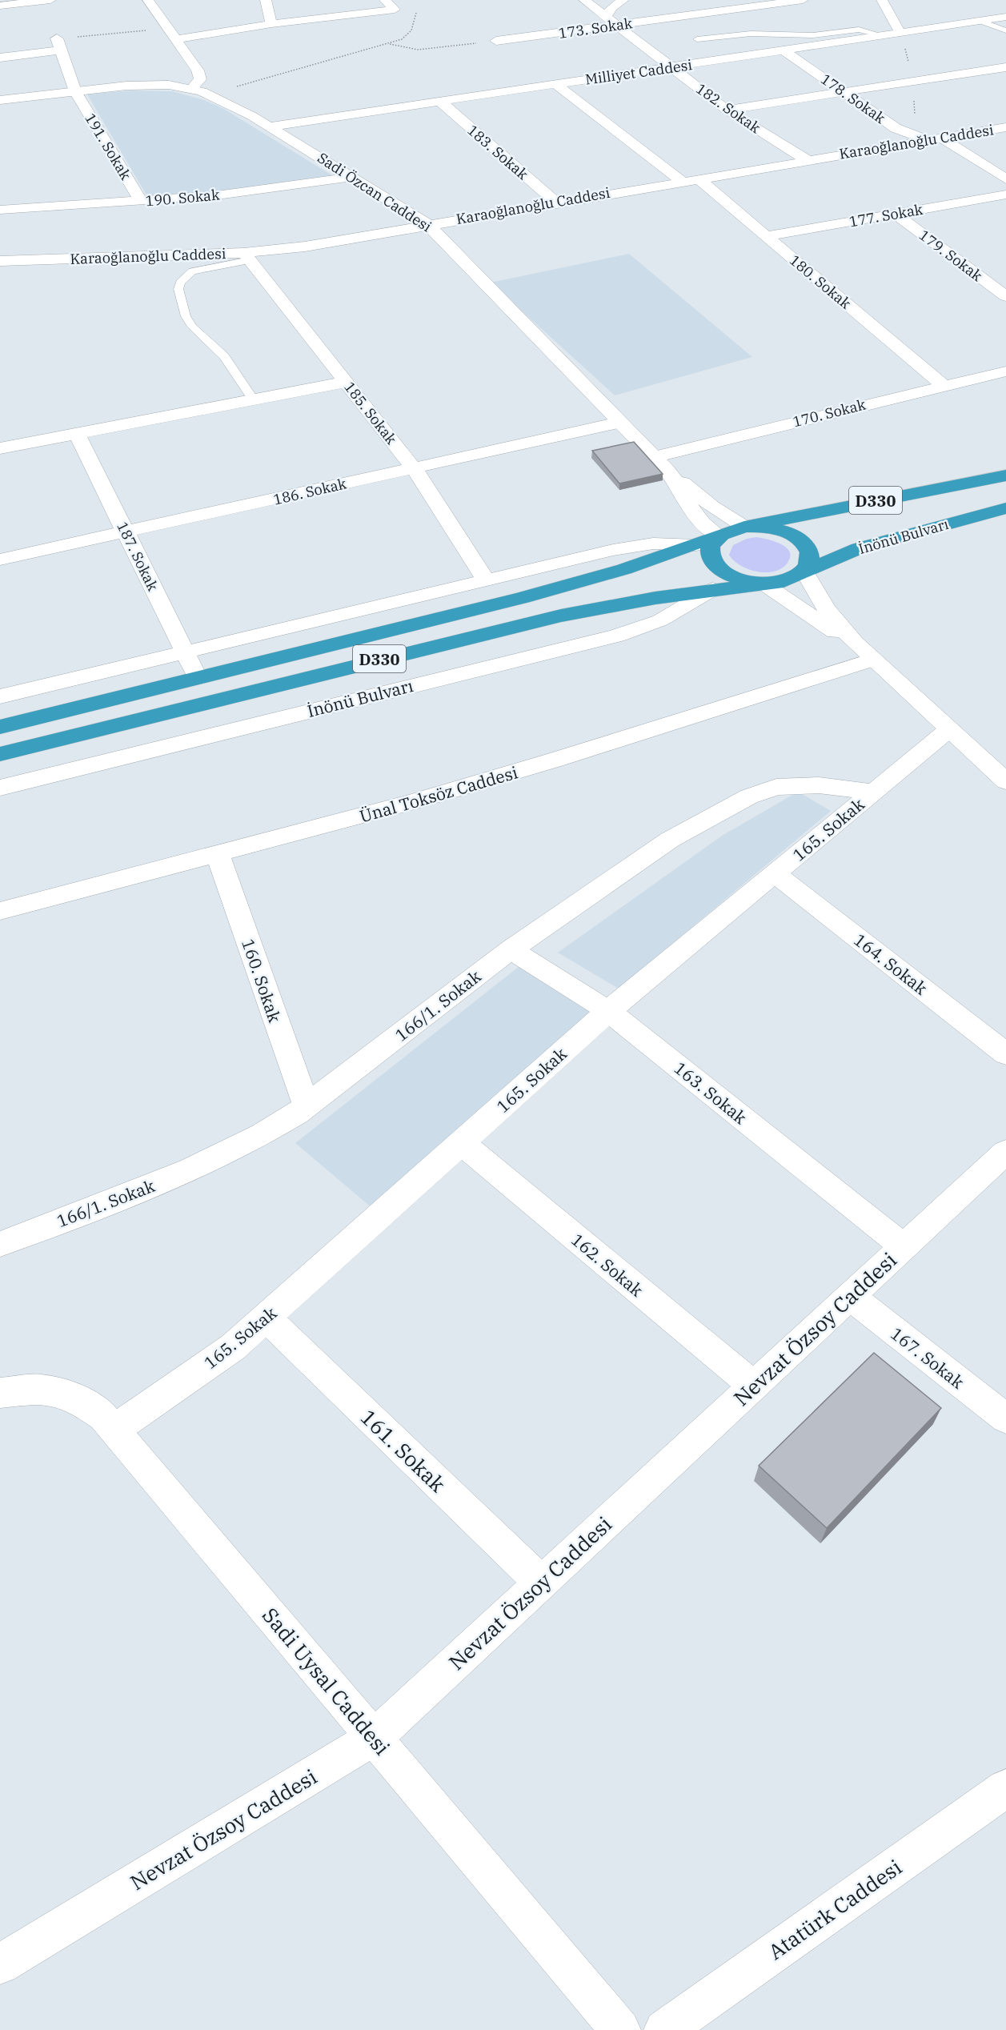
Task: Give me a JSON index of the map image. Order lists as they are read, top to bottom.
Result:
{
  "streets": {
    "highway": ["D330", "İnönü Bulvarı"],
    "street": [
      "173. Sokak",
      "Milliyet Caddesi",
      "178. Sokak",
      "182. Sokak",
      "Karaoğlanoğlu Caddesi",
      "191. Sokak",
      "183. Sokak",
      "Sadi Özcan Caddesi",
      "190. Sokak",
      "177. Sokak",
      "179. Sokak",
      "180. Sokak",
      "185. Sokak",
      "170. Sokak",
      "186. Sokak",
      "187. Sokak",
      "Ünal Toksöz Caddesi",
      "165. Sokak",
      "164. Sokak",
      "160. Sokak",
      "166/1. Sokak",
      "163. Sokak",
      "162. Sokak",
      "Nevzat Özsoy Caddesi",
      "167. Sokak",
      "161. Sokak",
      "Sadi Uysal Caddesi",
      "Atatürk Caddesi"
    ]
  },
  "crossings": [
    ["173. Sokak", "182. Sokak"],
    ["Milliyet Caddesi", "178. Sokak"],
    ["Milliyet Caddesi", "182. Sokak"],
    ["Milliyet Caddesi", "183. Sokak"],
    ["Milliyet Caddesi", "Sadi Özcan Caddesi"],
    ["178. Sokak", "Karaoğlanoğlu Caddesi"],
    ["182. Sokak", "Karaoğlanoğlu Caddesi"],
    ["Karaoğlanoğlu Caddesi", "183. Sokak"],
    ["Karaoğlanoğlu Caddesi", "Sadi Özcan Caddesi"],
    ["Karaoğlanoğlu Caddesi", "180. Sokak"],
    ["Karaoğlanoğlu Caddesi", "185. Sokak"],
    ["191. Sokak", "Sadi Özcan Caddesi"],
    ["191. Sokak", "190. Sokak"],
    ["Sadi Özcan Caddesi", "190. Sokak"],
    ["Sadi Özcan Caddesi", "170. Sokak"],
    ["Sadi Özcan Caddesi", "186. Sokak"],
    ["Sadi Özcan Caddesi", "D330"],
    ["Sadi Özcan Caddesi", "İnönü Bulvarı"],
    ["177. Sokak", "179. Sokak"],
    ["177. Sokak", "180. Sokak"],
    ["180. Sokak", "170. Sokak"],
    ["185. Sokak", "186. Sokak"],
    ["186. Sokak", "187. Sokak"],
    ["D330", "İnönü Bulvarı"],
    ["D330", "187. Sokak"],
    ["Ünal Toksöz Caddesi", "160. Sokak"],
    ["165. Sokak", "164. Sokak"],
    ["165. Sokak", "166/1. Sokak"],
    ["165. Sokak", "163. Sokak"],
    ["165. Sokak", "162. Sokak"],
    ["165. Sokak", "161. Sokak"],
    ["165. Sokak", "Sadi Uysal Caddesi"],
    ["160. Sokak", "166/1. Sokak"],
    ["166/1. Sokak", "163. Sokak"],
    ["163. Sokak", "Nevzat Özsoy Caddesi"],
    ["162. Sokak", "Nevzat Özsoy Caddesi"],
    ["Nevzat Özsoy Caddesi", "167. Sokak"],
    ["Nevzat Özsoy Caddesi", "161. Sokak"],
    ["Nevzat Özsoy Caddesi", "Sadi Uysal Caddesi"]
  ]
}
